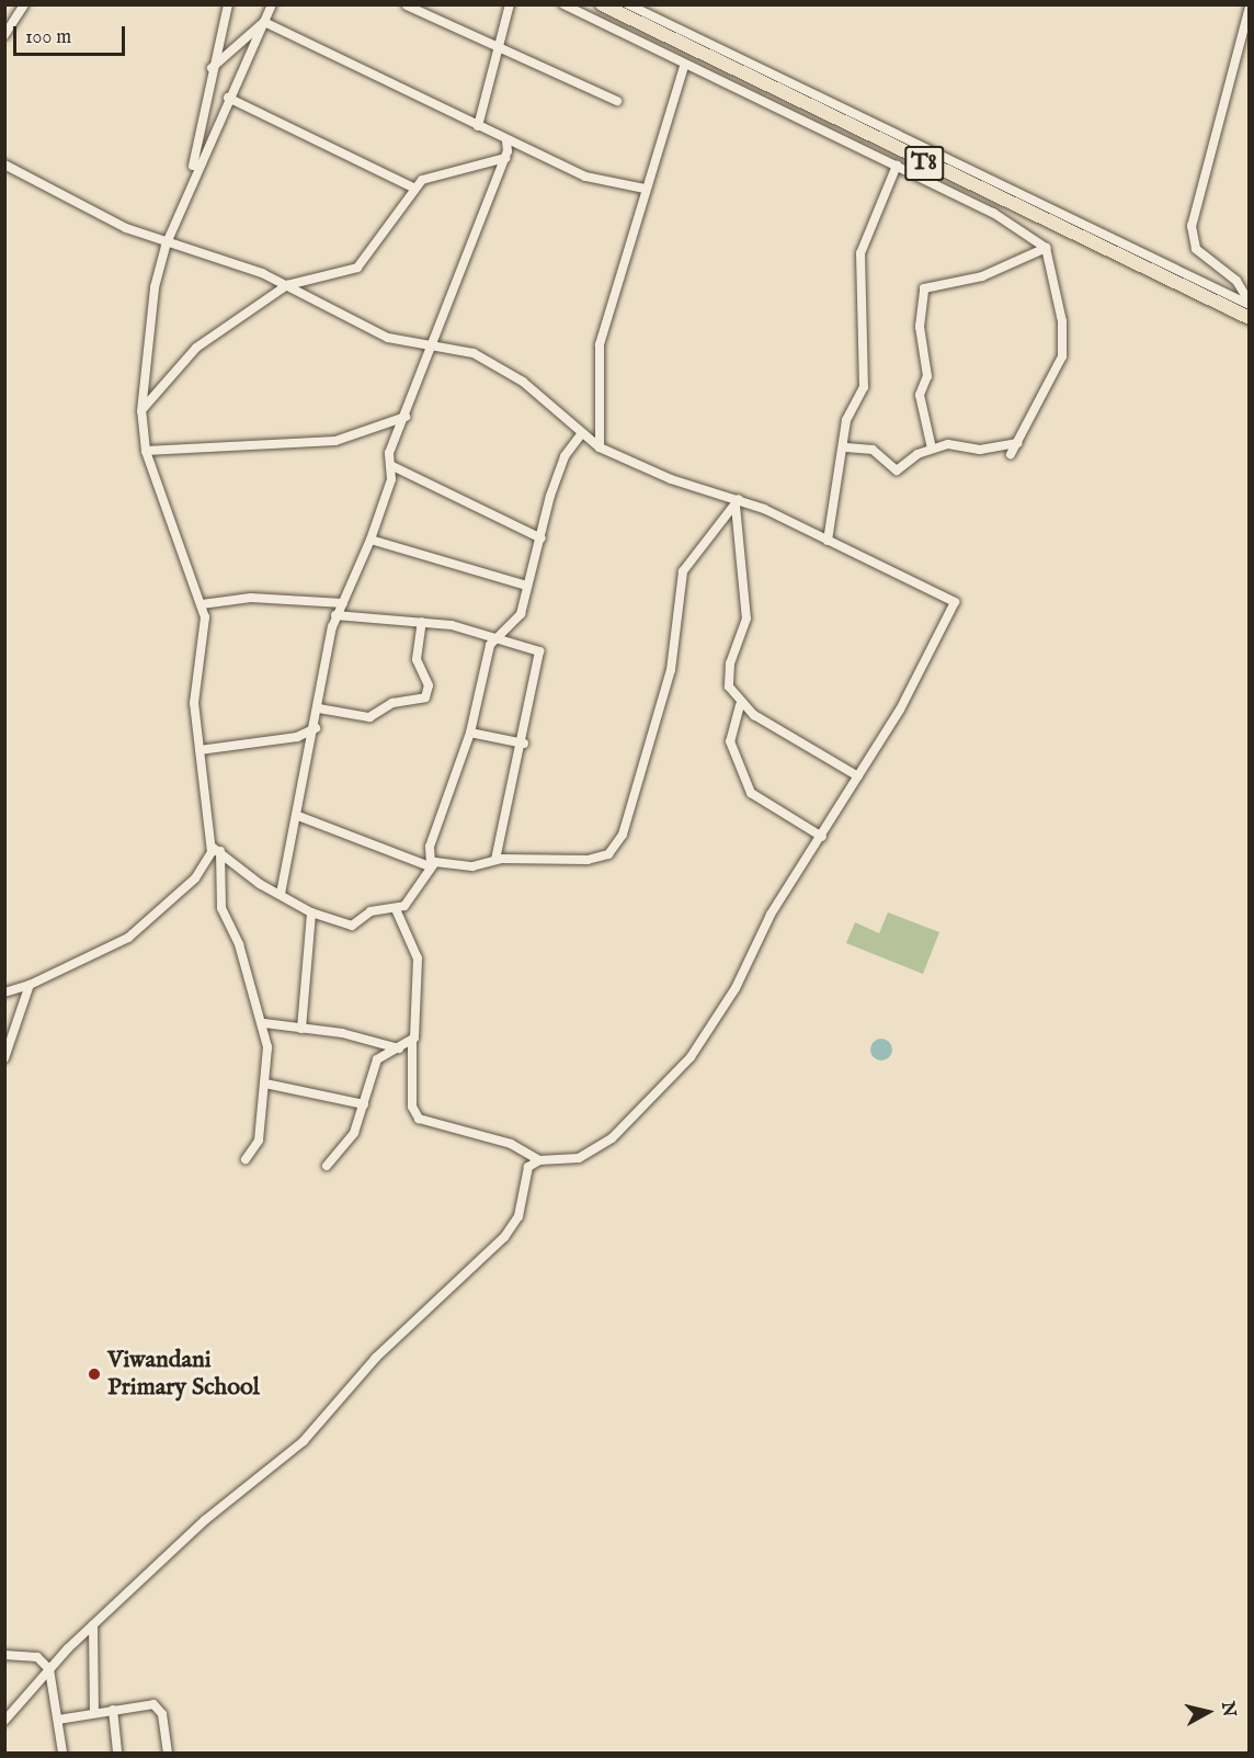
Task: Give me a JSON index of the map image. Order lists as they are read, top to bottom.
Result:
{
  "streets": {
    "highway": ["T8"]
  },
  "places": ["Viwandani Primary School"],
  "scale_bar": "100 m",
  "north": "right"
}
